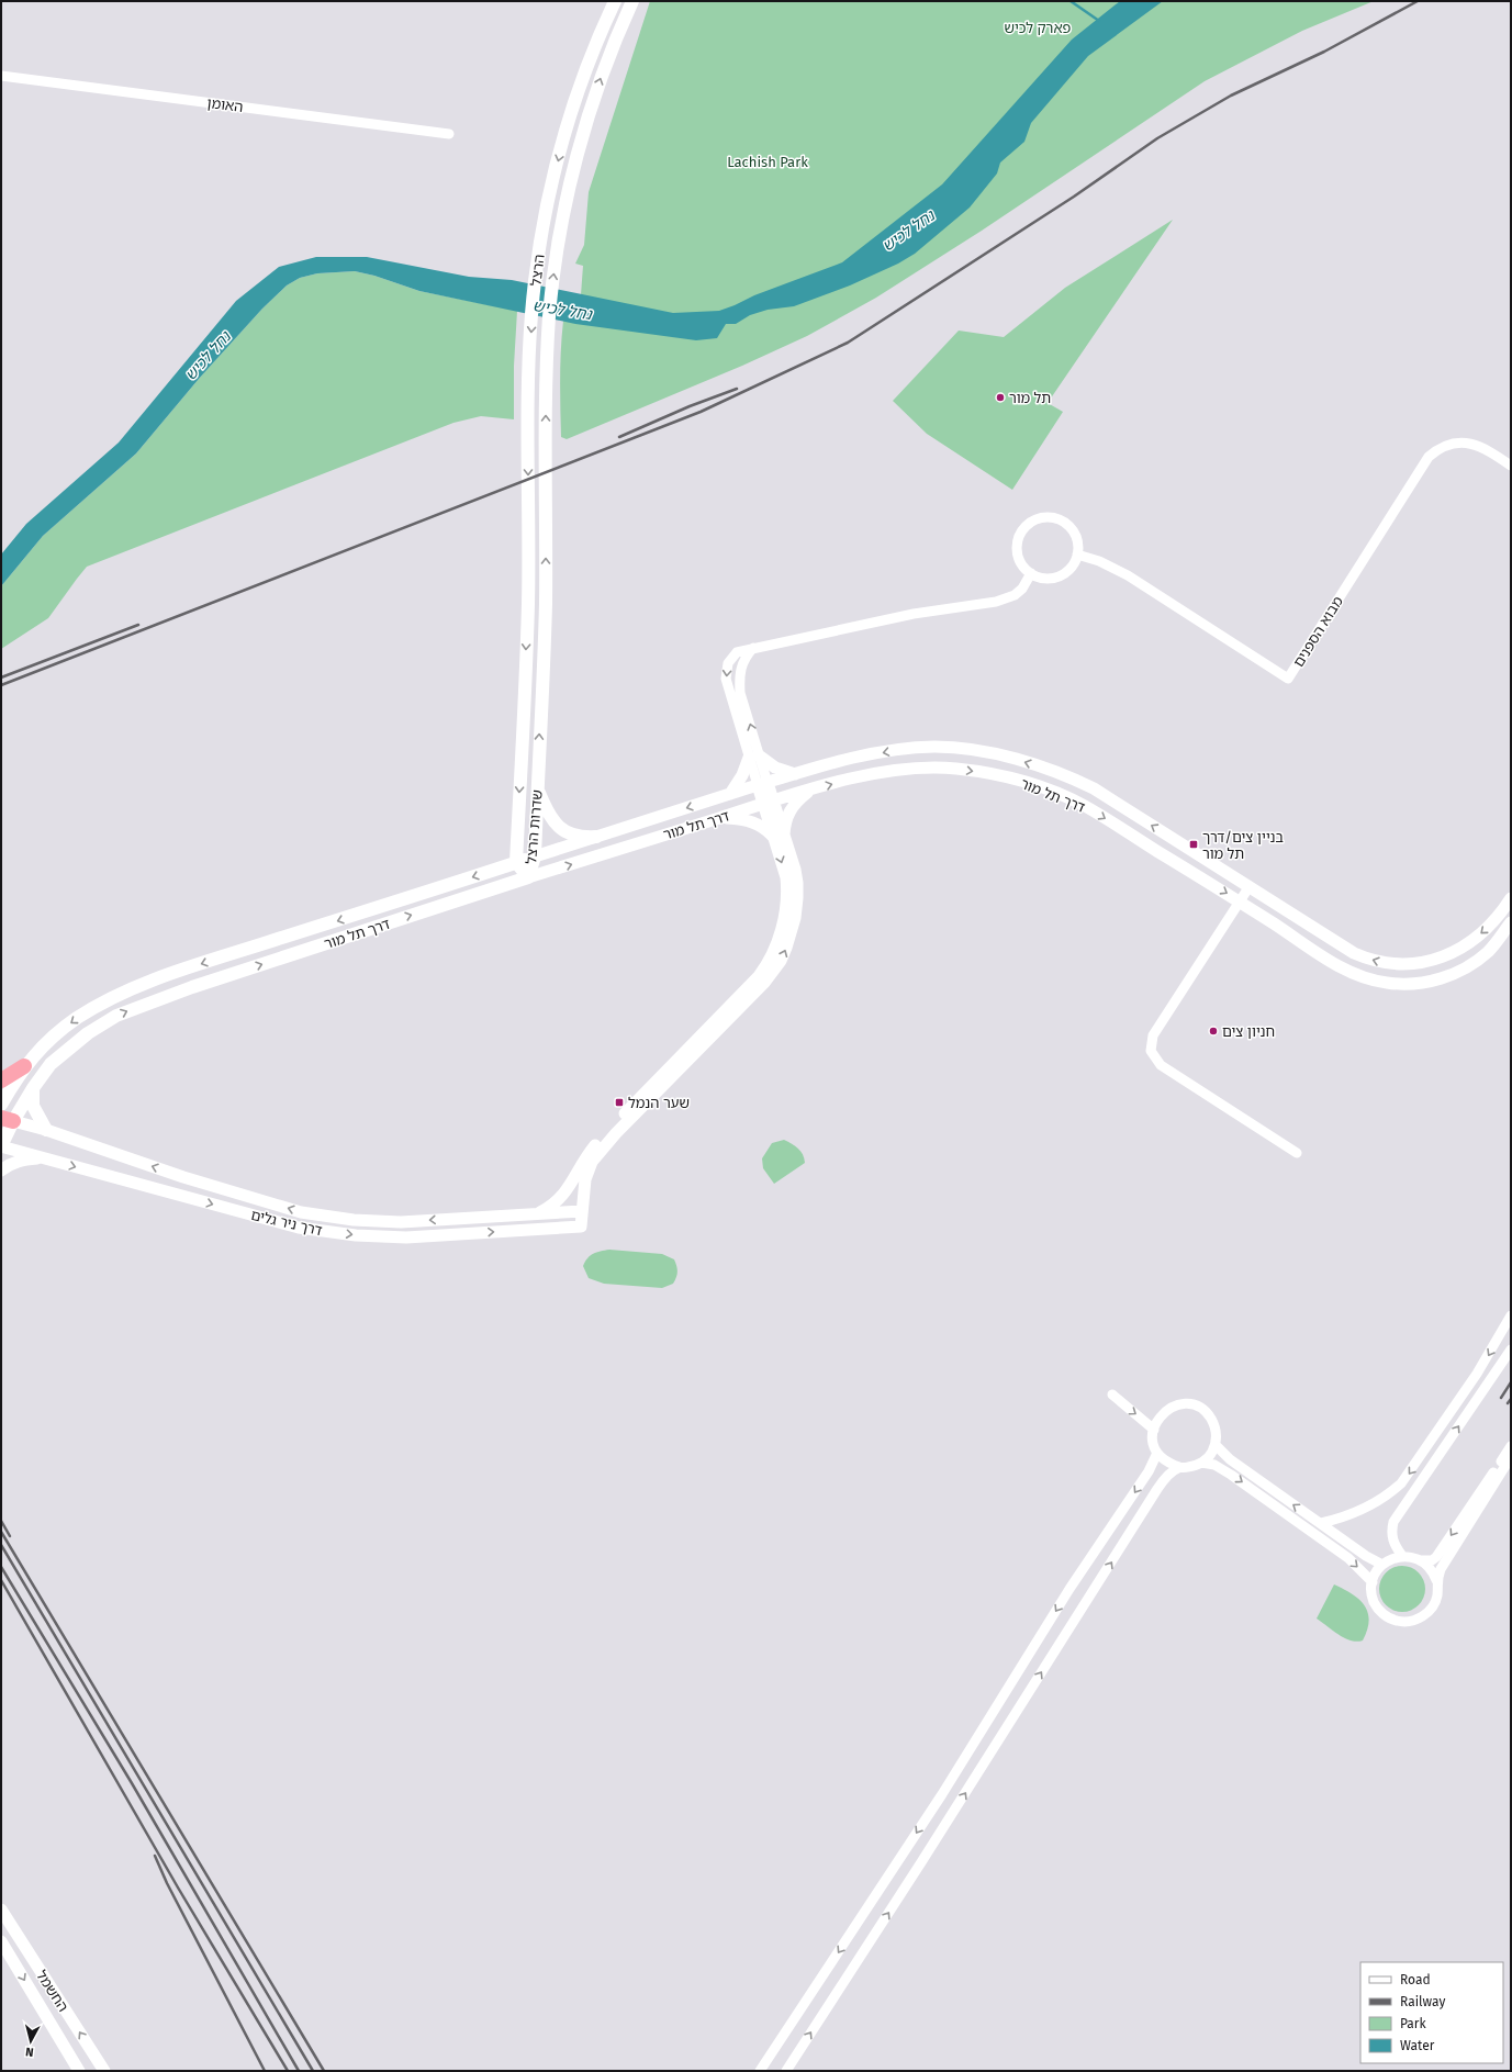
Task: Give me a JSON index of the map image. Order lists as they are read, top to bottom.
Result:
{
  "streets": {
    "main road": ["הרצל", "דרך תל מור", "שדרות הרצל"],
    "street": [
      "האומן",
      "מבוא הספנים",
      "דרך ניר גלים",
      "החשמל"
    ]
  },
  "crossings": [
    ["הרצל", "שדרות הרצל"],
    ["דרך תל מור", "שדרות הרצל"],
    ["דרך תל מור", "דרך ניר גלים"]
  ],
  "water": ["נחל לכיש"],
  "parks": ["פארק לכיש", "Lachish Park"],
  "places": {
    "other": ["תל מור", "חניון צים"],
    "transit": ["בניין צים/דרך תל מור", "שער הנמל"]
  },
  "legend": [
    "Road",
    "Railway",
    "Park",
    "Water"
  ],
  "north": "bottom"
}
